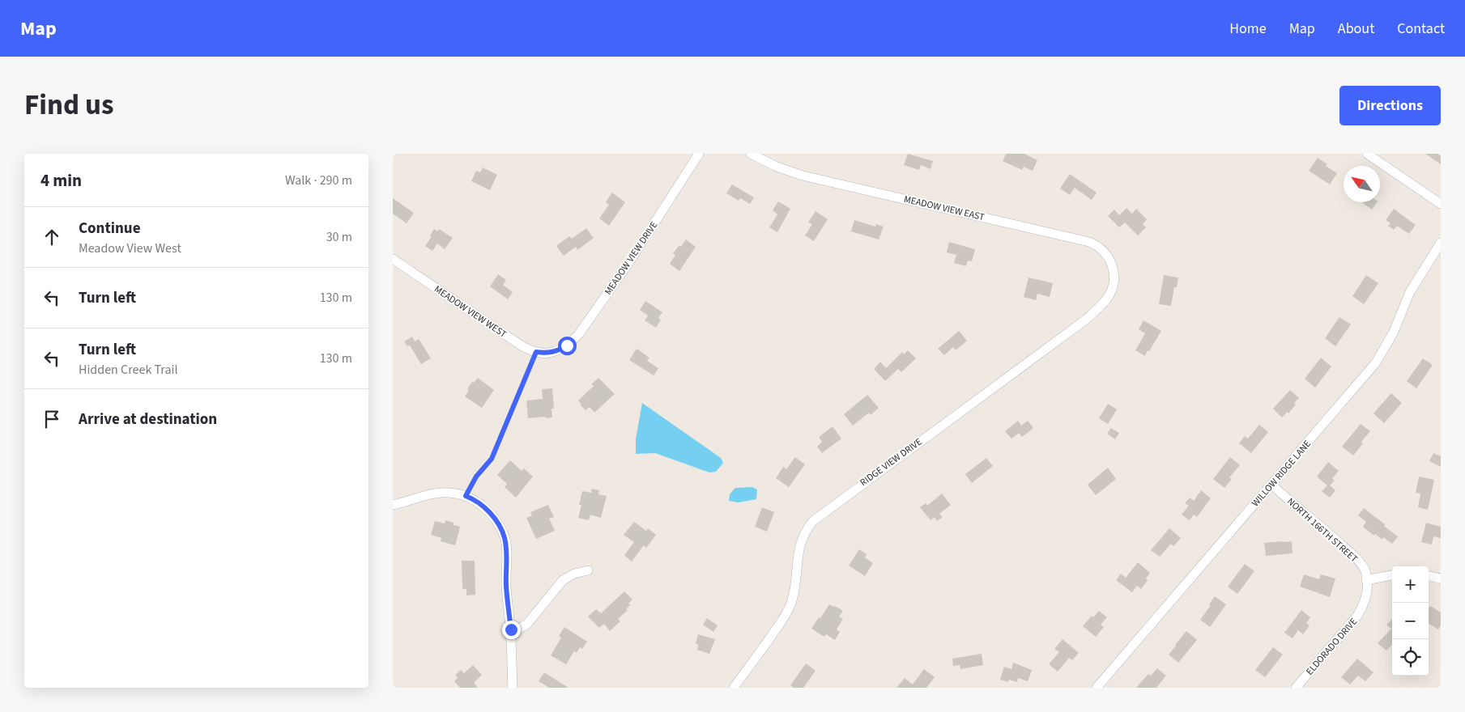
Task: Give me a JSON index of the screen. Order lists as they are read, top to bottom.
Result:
{
  "streets": {
    "street": [
      "MEADOW VIEW EAST",
      "MEADOW VIEW DRIVE",
      "MEADOW VIEW WEST",
      "RIDGE VIEW DRIVE",
      "WILLOW RIDGE LANE",
      "NORTH 166TH STREET",
      "ELDORADO DRIVE"
    ]
  },
  "crossings": [
    ["MEADOW VIEW EAST", "RIDGE VIEW DRIVE"],
    ["MEADOW VIEW DRIVE", "MEADOW VIEW WEST"],
    ["WILLOW RIDGE LANE", "NORTH 166TH STREET"],
    ["NORTH 166TH STREET", "ELDORADO DRIVE"]
  ],
  "north": "top left",
  "page": {
    "header": "Map",
    "nav": [
      "Home",
      "Map",
      "About",
      "Contact"
    ],
    "title": "Find us",
    "buttons": "Directions",
    "heading": ["4 min", "Walk · 290 m"],
    "list": [
      ["Continue", "Meadow View West", "30 m"],
      ["Turn left", "130 m"],
      ["Turn left", "Hidden Creek Trail", "130 m"],
      "Arrive at destination"
    ],
    "map_buttons": ["+", "−"]
  }
}
